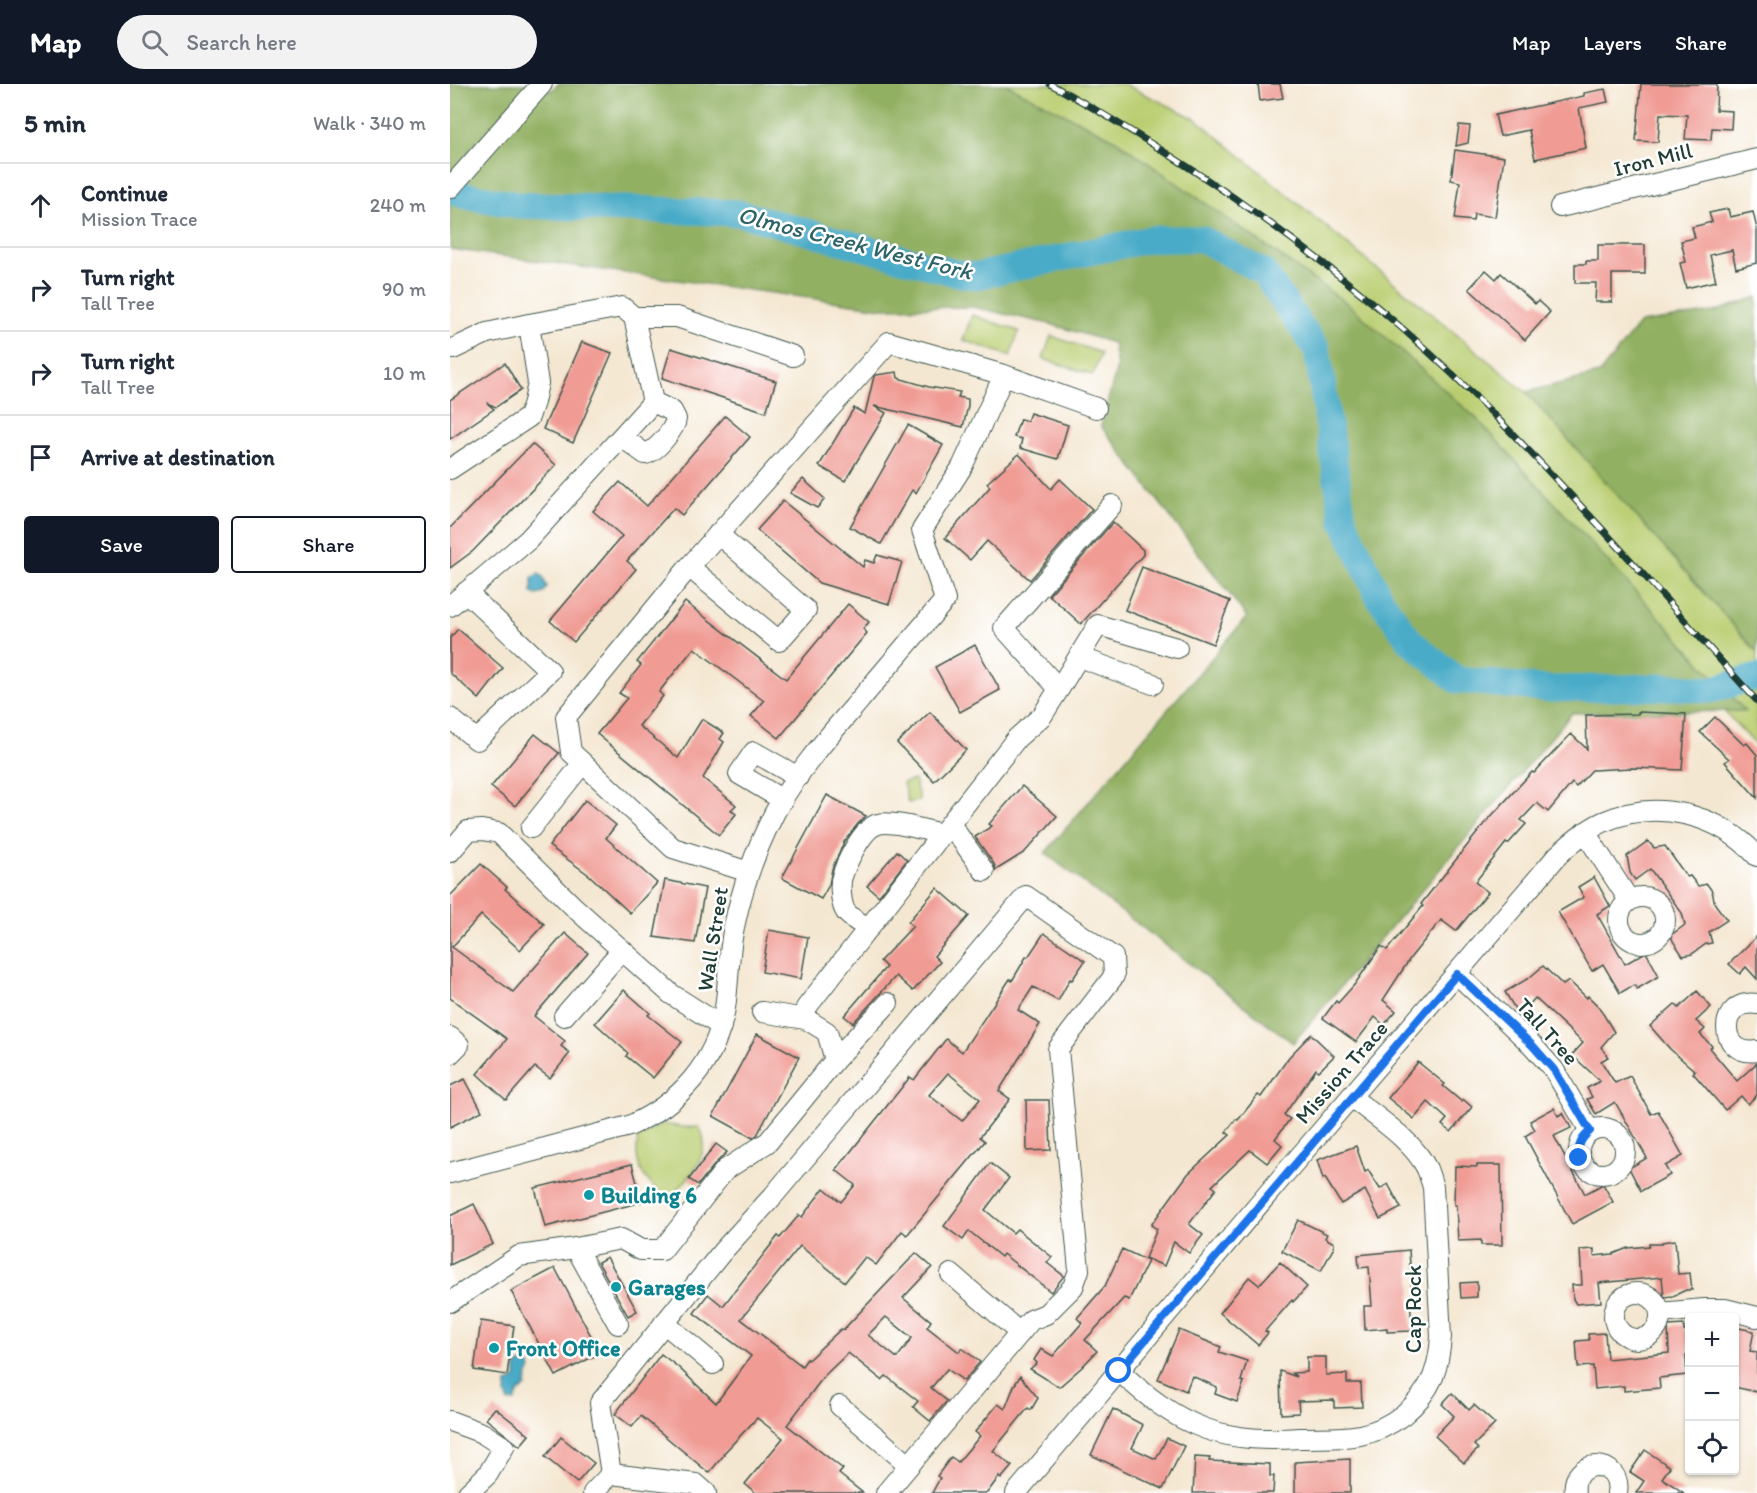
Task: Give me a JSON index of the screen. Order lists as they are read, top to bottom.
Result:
{
  "streets": {
    "street": [
      "Iron Mill",
      "Wall Street",
      "Tall Tree",
      "Mission Trace",
      "Cap Rock"
    ]
  },
  "crossings": [
    ["Tall Tree", "Mission Trace"],
    ["Mission Trace", "Cap Rock"]
  ],
  "water": ["Olmos Creek West Fork"],
  "places": ["Building 6", "Garages", "Front Office"],
  "page": {
    "header": "Map",
    "search": "Search here",
    "nav": ["Map", "Layers", "Share"],
    "heading": ["5 min", "Walk · 340 m"],
    "list": [
      ["Continue", "Mission Trace", "240 m"],
      ["Turn right", "Tall Tree", "90 m"],
      ["Turn right", "Tall Tree", "10 m"],
      "Arrive at destination"
    ],
    "buttons": ["Save", "Share"],
    "map_buttons": ["+", "−"]
  }
}
